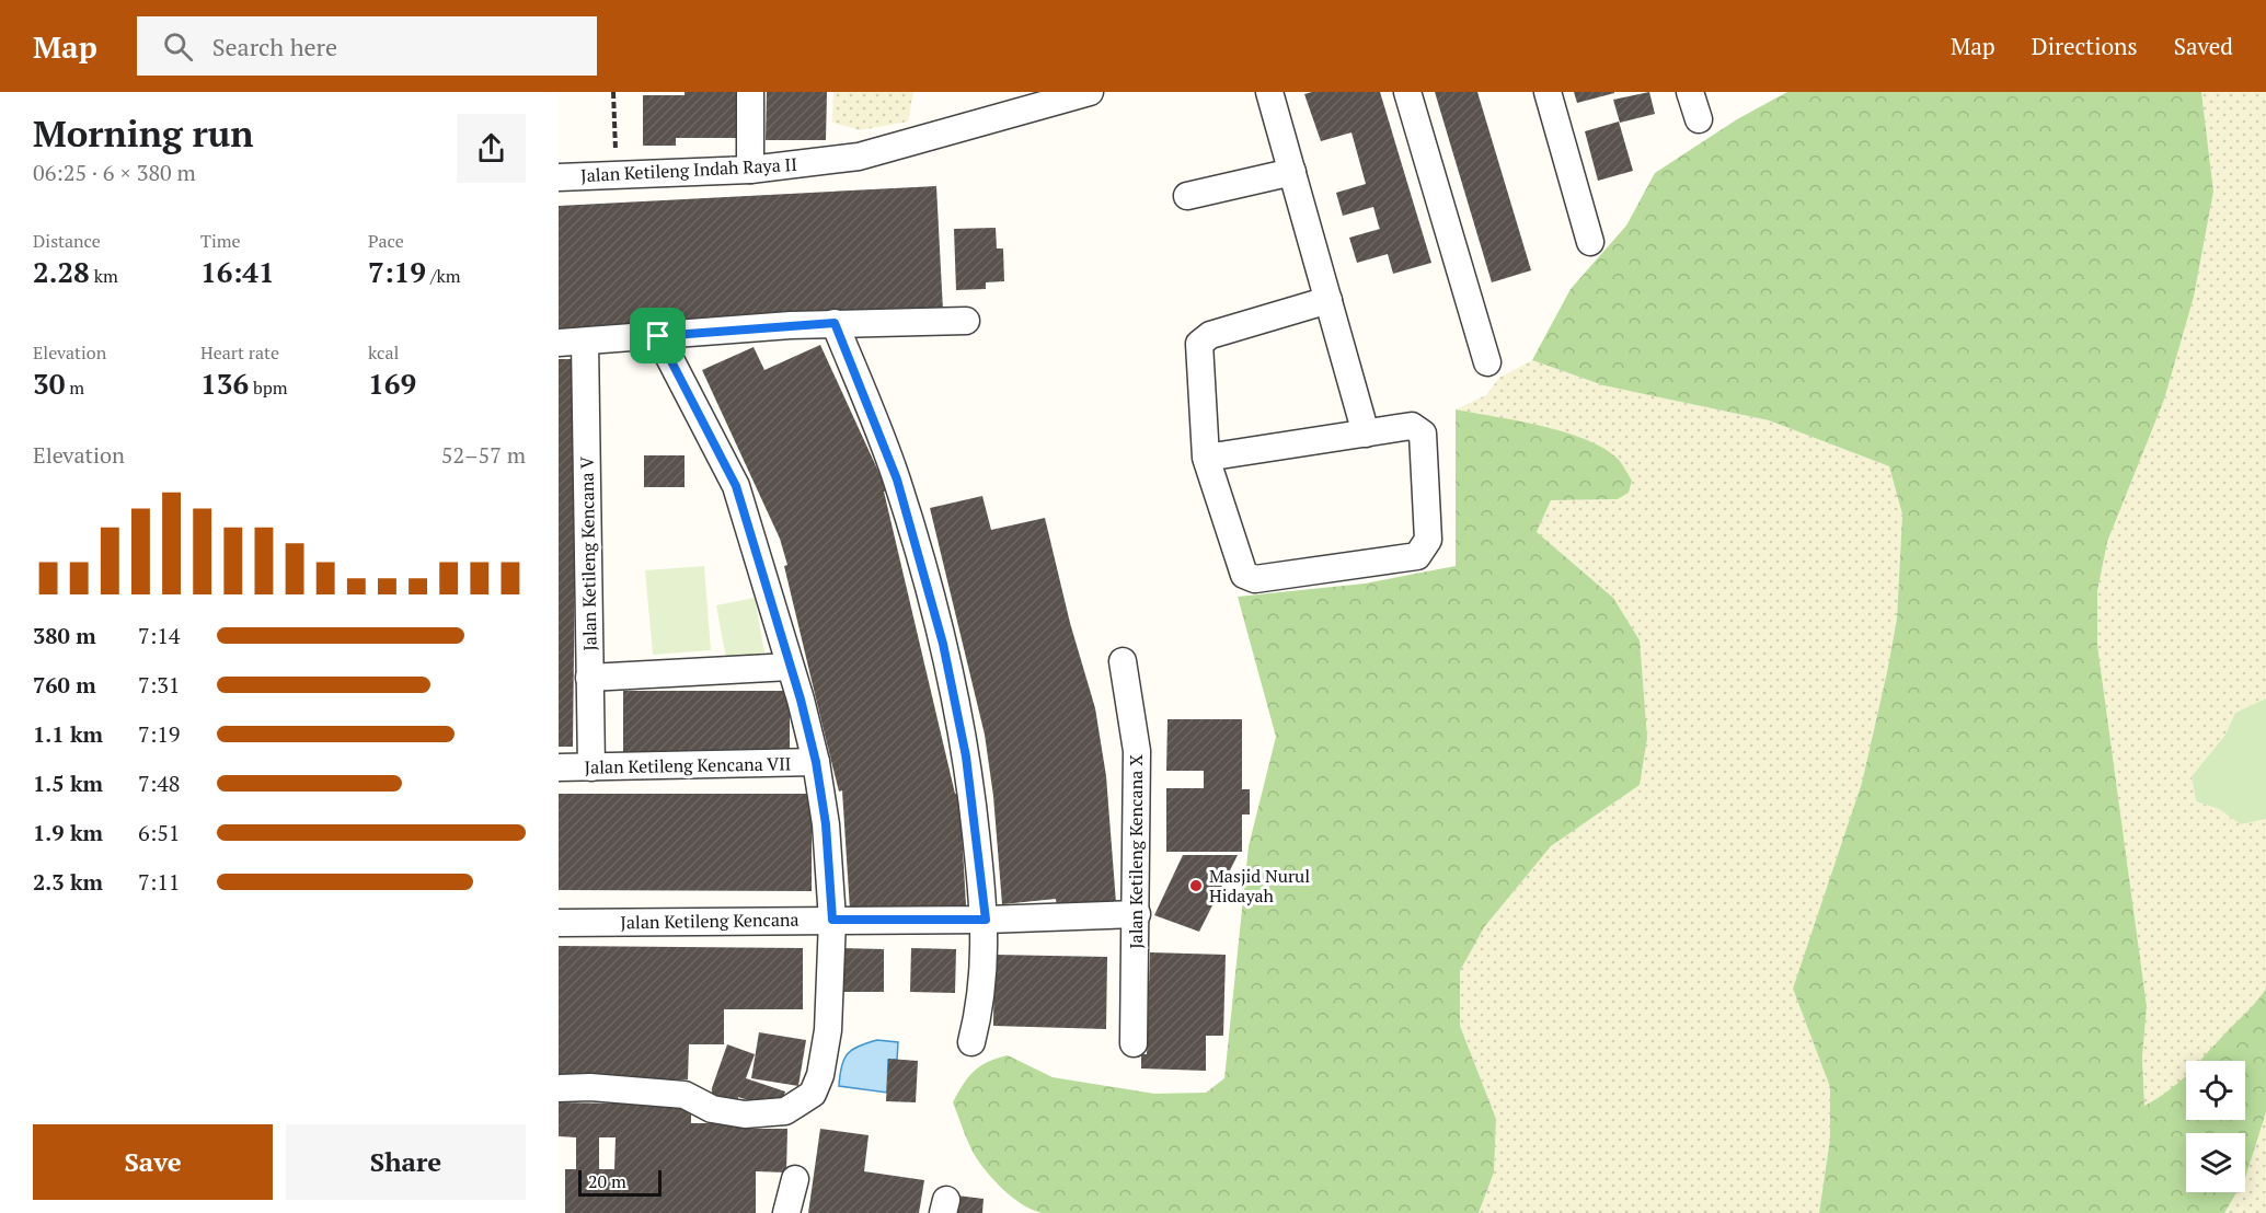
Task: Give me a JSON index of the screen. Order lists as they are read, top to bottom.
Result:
{
  "streets": {
    "street": [
      "Jalan Ketileng Indah Raya II",
      "Jalan Ketileng Kencana V",
      "Jalan Ketileng Kencana VII",
      "Jalan Ketileng Kencana X",
      "Jalan Ketileng Kencana"
    ]
  },
  "crossings": [
    ["Jalan Ketileng Kencana V", "Jalan Ketileng Kencana VII"],
    ["Jalan Ketileng Kencana X", "Jalan Ketileng Kencana"]
  ],
  "places": ["Masjid Nurul Hidayah"],
  "scale_bar": "20 m",
  "page": {
    "header": "Map",
    "search": "Search here",
    "nav": ["Map", "Directions", "Saved"],
    "heading": ["Morning run", "06:25 · 6 × 380 m"],
    "stats": [
      ["Distance", "2.28 km"],
      ["Time", "16:41"],
      ["Pace", "7:19 /km"],
      ["Elevation", "30 m"],
      ["Heart rate", "136 bpm"],
      ["kcal", "169"]
    ],
    "chart": ["Elevation", "52–57 m"],
    "list": [
      {
        "name": "380 m",
        "note": "7:14"
      },
      {
        "name": "760 m",
        "note": "7:31"
      },
      {
        "name": "1.1 km",
        "note": "7:19"
      },
      {
        "name": "1.5 km",
        "note": "7:48"
      },
      {
        "name": "1.9 km",
        "note": "6:51"
      },
      {
        "name": "2.3 km",
        "note": "7:11"
      }
    ],
    "buttons": ["Save", "Share"],
    "scale": "20 m"
  }
}
